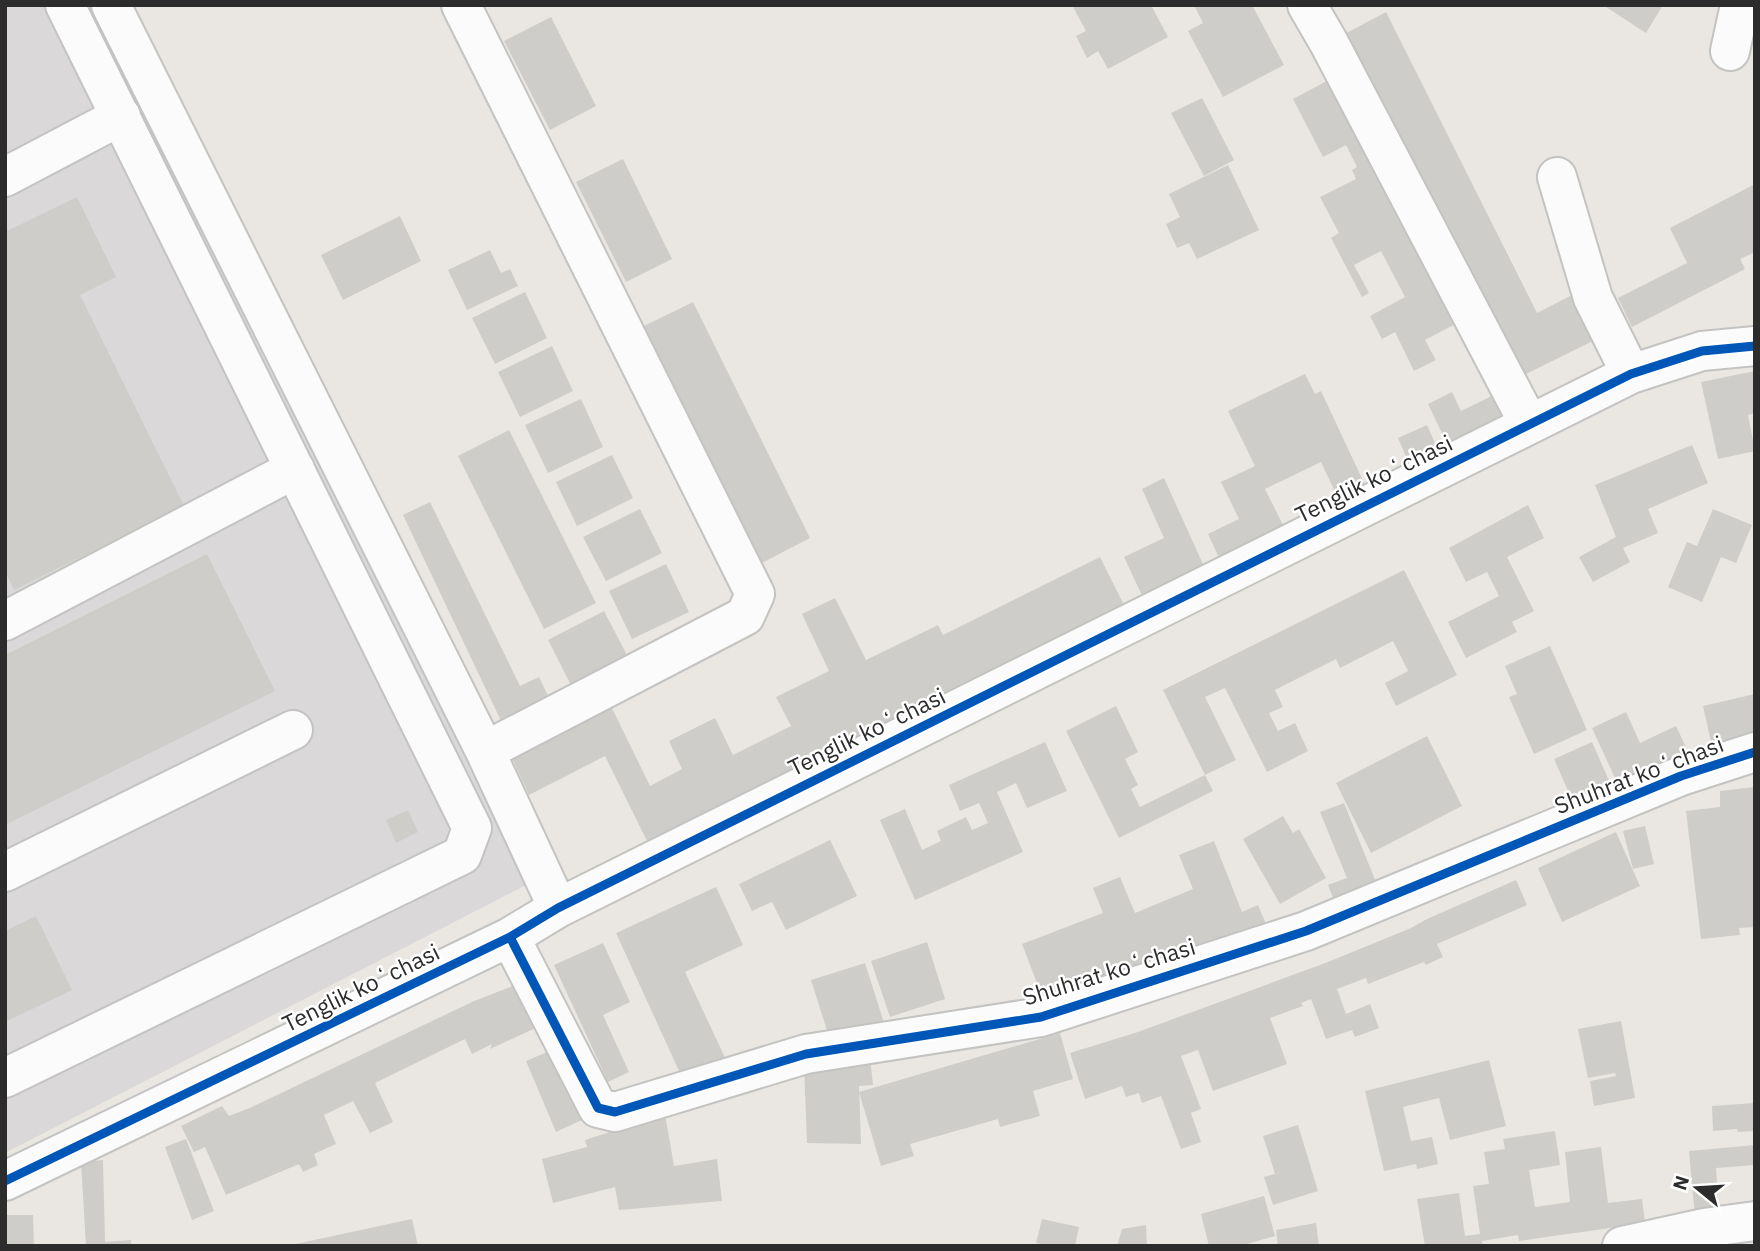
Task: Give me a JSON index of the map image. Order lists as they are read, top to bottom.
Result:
{
  "streets": {
    "street": ["Tenglik koʻchasi", "Shuhrat koʻchasi"]
  },
  "crossings": [
    ["Tenglik koʻchasi", "Shuhrat koʻchasi"]
  ],
  "north": "left"
}
